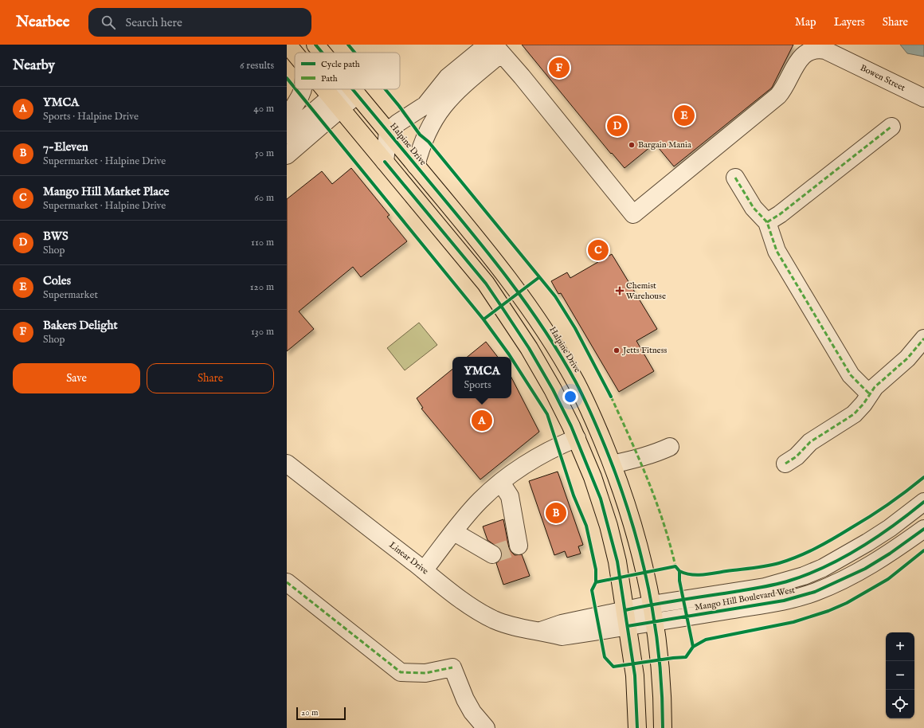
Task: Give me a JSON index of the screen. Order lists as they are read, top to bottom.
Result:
{
  "streets": {
    "main road": ["Halpine Drive"],
    "street": ["Bowen Street", "Linear Drive", "Mango Hill Boulevard West"]
  },
  "crossings": [
    ["Halpine Drive", "Mango Hill Boulevard West"],
    ["Linear Drive", "Mango Hill Boulevard West"]
  ],
  "places": {
    "other": ["Bargain Mania", "Jetts Fitness"],
    "health": ["Chemist Warehouse"]
  },
  "legend": ["Cycle path", "Path"],
  "scale_bar": "20 m",
  "page": {
    "header": "Nearbee",
    "search": "Search here",
    "nav": ["Map", "Layers", "Share"],
    "heading": ["Nearby", "6 results"],
    "pins": [
      "F",
      "E",
      "D",
      "C",
      "A",
      "B"
    ],
    "list": [
      {
        "mark": "A",
        "name": "YMCA",
        "note": "Sports · Halpine Drive",
        "value": "40 m"
      },
      {
        "mark": "B",
        "name": "7-Eleven",
        "note": "Supermarket · Halpine Drive",
        "value": "50 m"
      },
      {
        "mark": "C",
        "name": "Mango Hill Market Place",
        "note": "Supermarket · Halpine Drive",
        "value": "60 m"
      },
      {
        "mark": "D",
        "name": "BWS",
        "note": "Shop",
        "value": "110 m"
      },
      {
        "mark": "E",
        "name": "Coles",
        "note": "Supermarket",
        "value": "120 m"
      },
      {
        "mark": "F",
        "name": "Bakers Delight",
        "note": "Shop",
        "value": "130 m"
      }
    ],
    "buttons": ["Save", "Share"],
    "popup": ["YMCA", "Sports"],
    "map_buttons": ["+", "−"],
    "scale": "20 m"
  }
}
